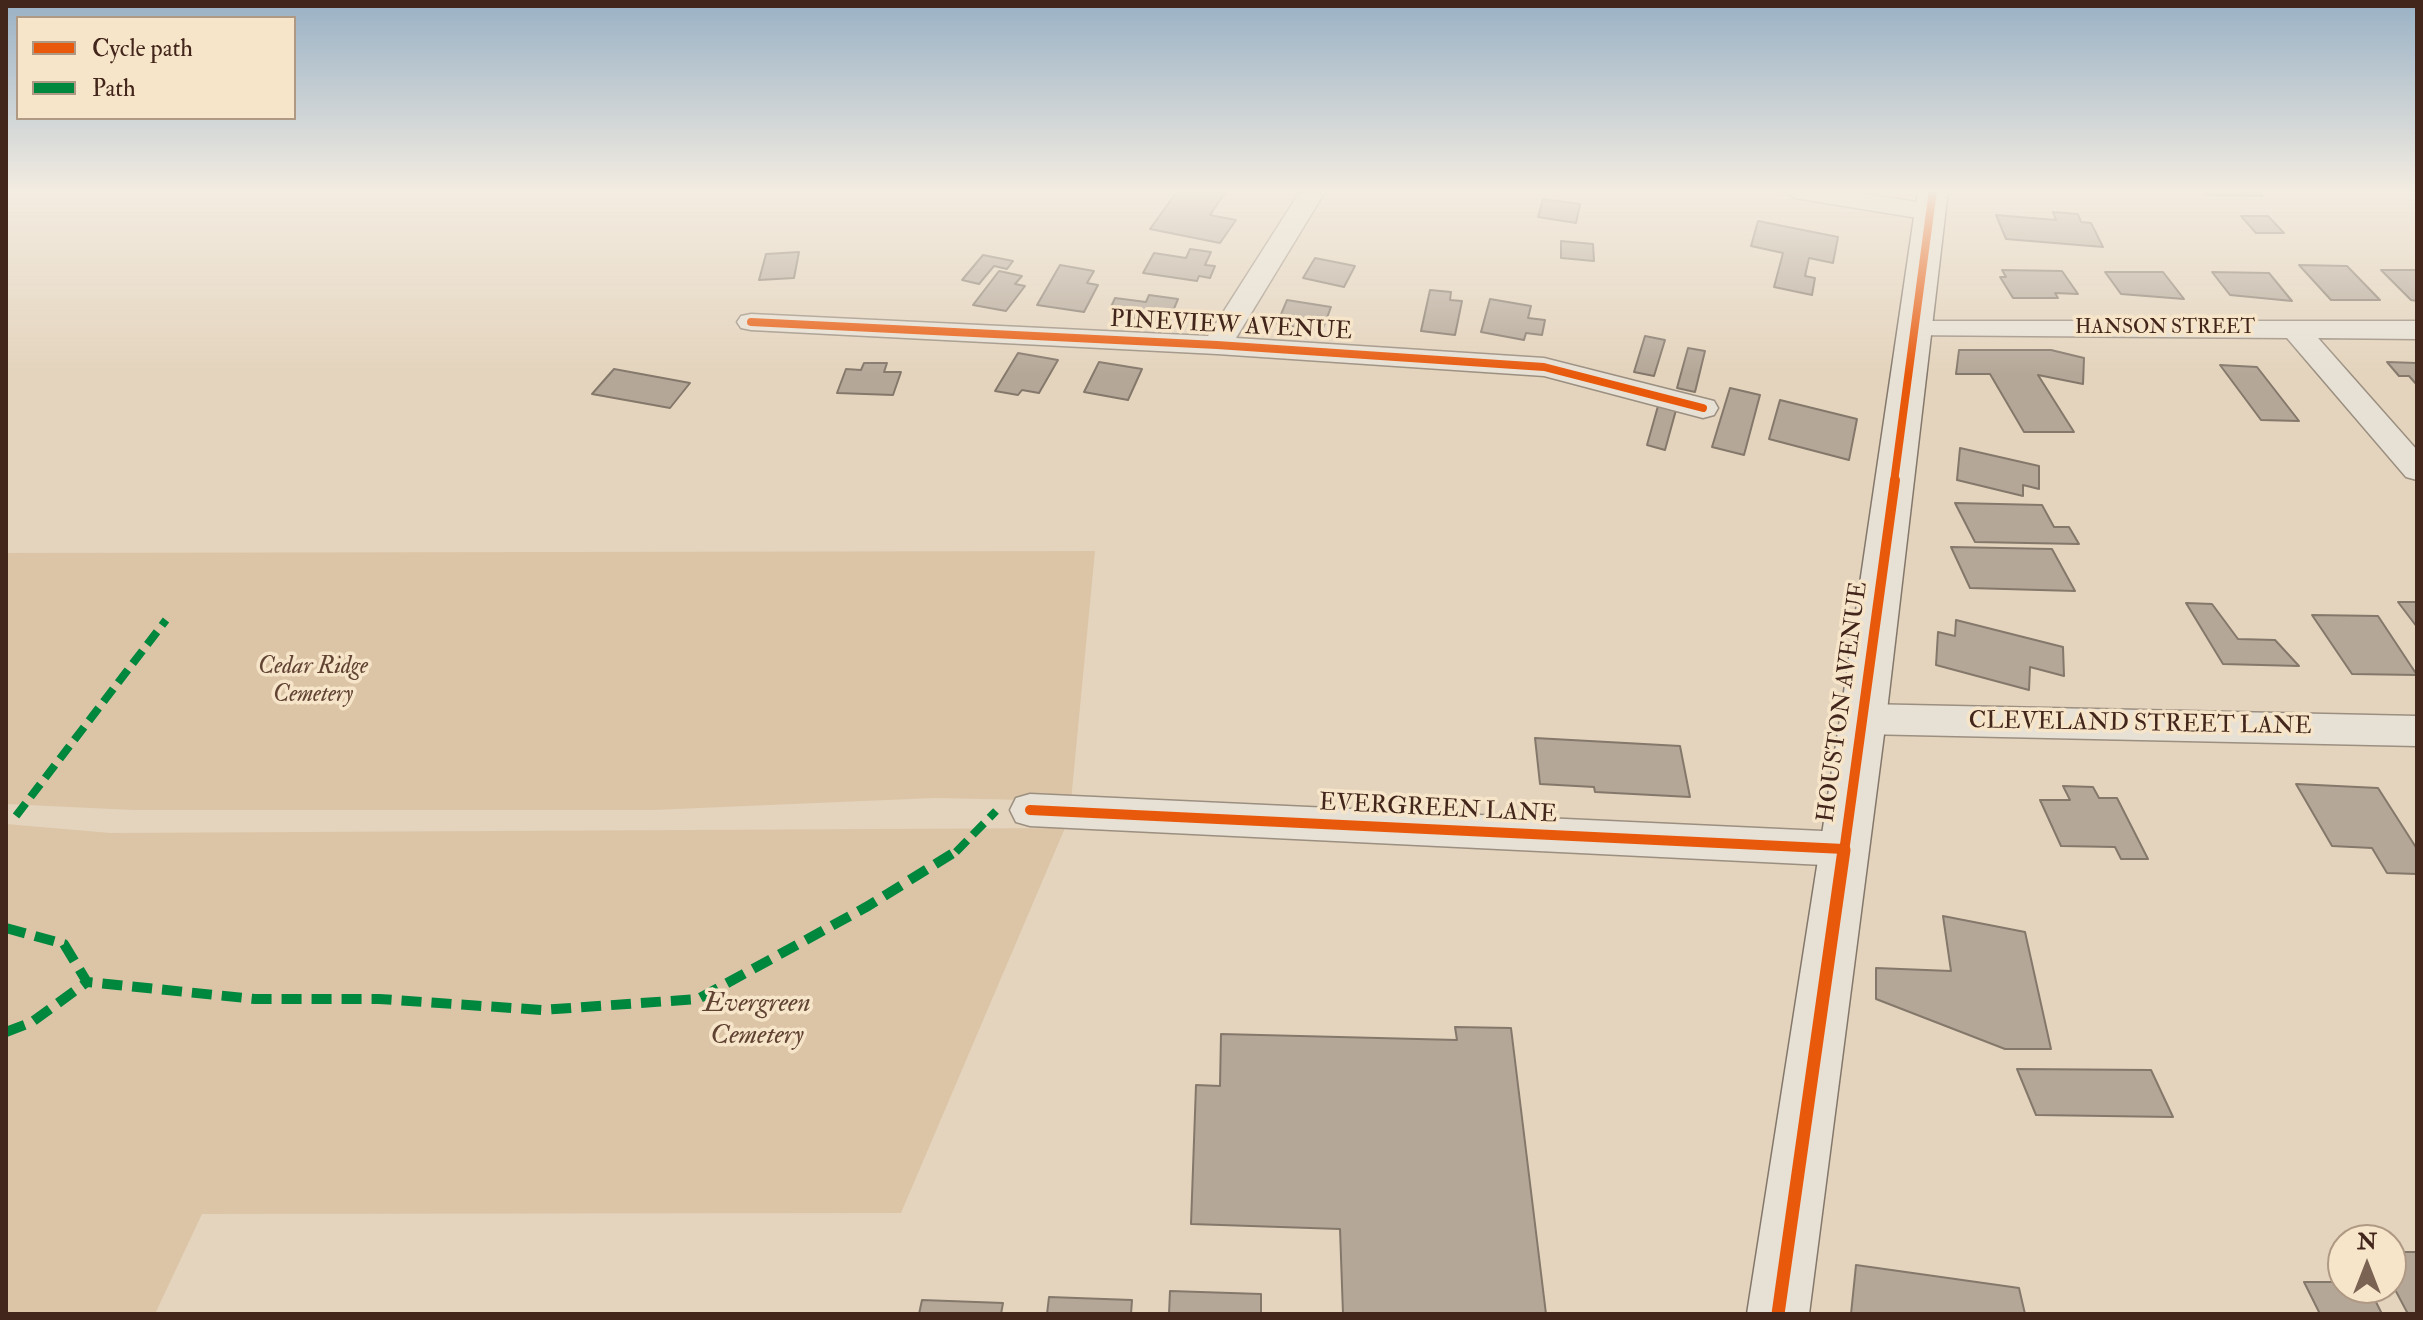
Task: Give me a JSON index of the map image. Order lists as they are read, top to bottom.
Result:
{
  "streets": {
    "street": [
      "PINEVIEW AVENUE",
      "HANSON STREET",
      "HOUSTON AVENUE",
      "CLEVELAND STREET LANE",
      "EVERGREEN LANE"
    ]
  },
  "crossings": [
    ["HANSON STREET", "HOUSTON AVENUE"],
    ["HOUSTON AVENUE", "CLEVELAND STREET LANE"],
    ["HOUSTON AVENUE", "EVERGREEN LANE"]
  ],
  "parks": ["Cedar Ridge Cemetery", "Evergreen Cemetery"],
  "legend": ["Cycle path", "Path"],
  "north": "top"
}
